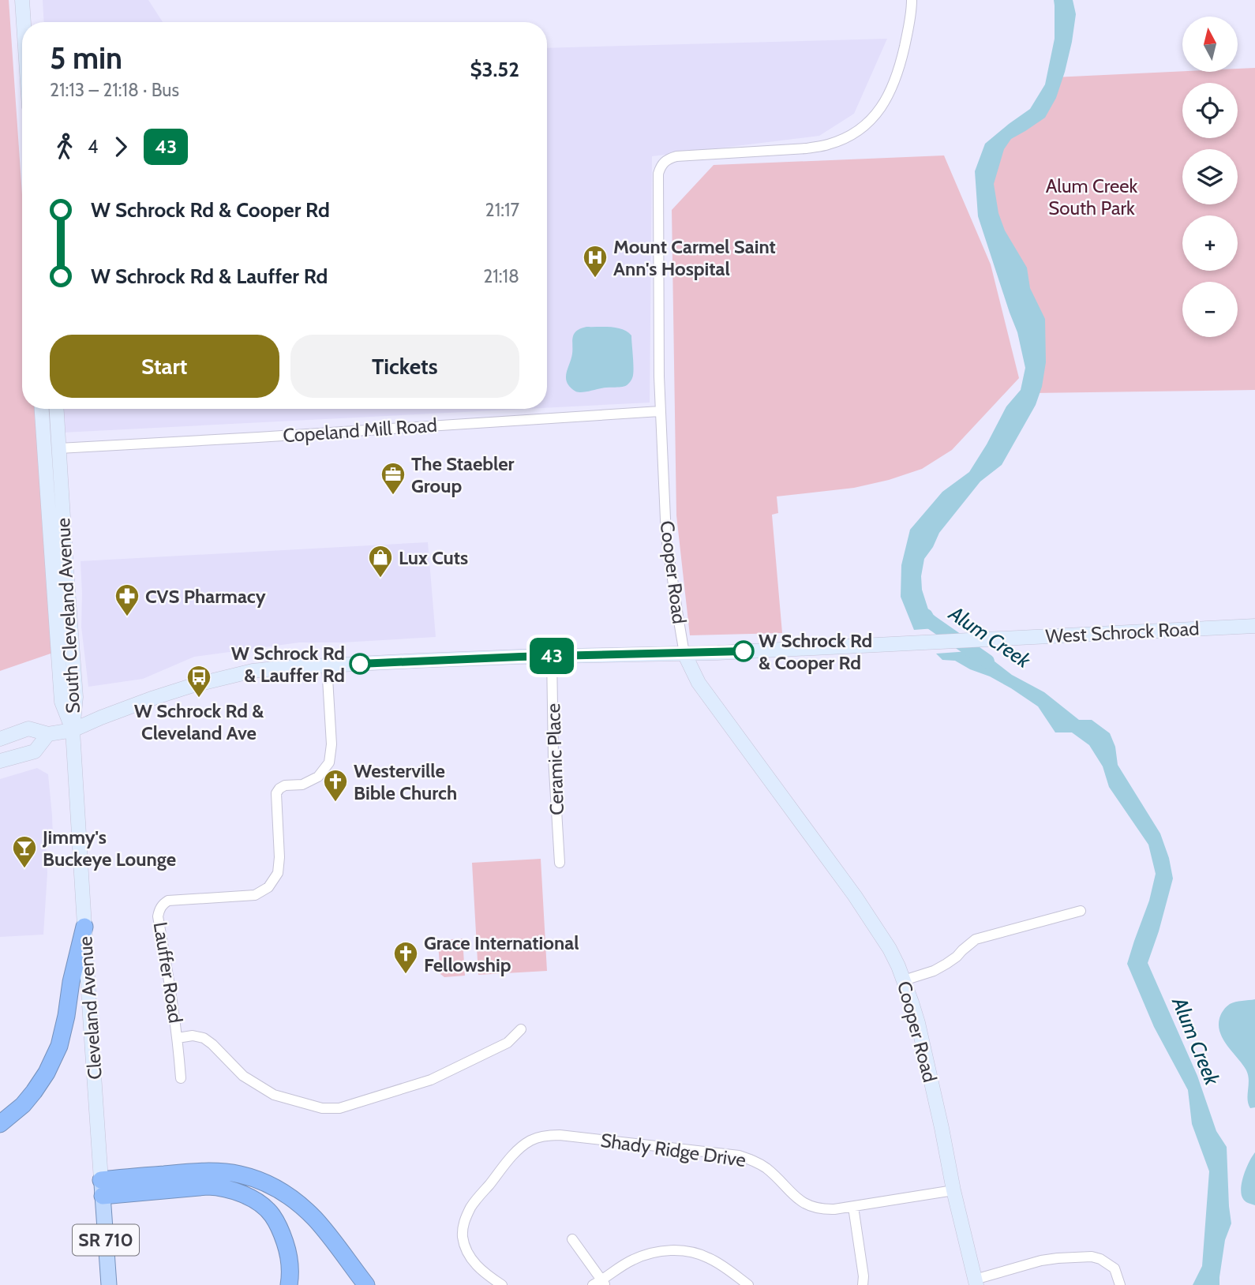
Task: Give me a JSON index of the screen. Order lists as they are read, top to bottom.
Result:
{
  "streets": {
    "main road": [
      "Cooper Road",
      "South Cleveland Avenue",
      "West Schrock Road",
      "Cleveland Avenue",
      "SR 710"
    ],
    "street": [
      "Copeland Mill Road",
      "Ceramic Place",
      "Lauffer Road",
      "Shady Ridge Drive"
    ]
  },
  "crossings": [
    ["Copeland Mill Road", "Cooper Road"],
    ["Copeland Mill Road", "South Cleveland Avenue"],
    ["Cooper Road", "West Schrock Road"],
    ["Cooper Road", "Shady Ridge Drive"],
    ["South Cleveland Avenue", "West Schrock Road"],
    ["South Cleveland Avenue", "Cleveland Avenue"],
    ["West Schrock Road", "Ceramic Place"],
    ["West Schrock Road", "Lauffer Road"],
    ["West Schrock Road", "Cleveland Avenue"]
  ],
  "water": ["Alum Creek"],
  "parks": ["Alum Creek South Park"],
  "places": {
    "hospital": ["Mount Carmel Saint Ann's Hospital"],
    "office": ["The Staebler Group"],
    "shop": ["Lux Cuts"],
    "pharmacy": ["CVS Pharmacy"],
    "other": ["W Schrock Rd & Cooper Rd", "W Schrock Rd & Lauffer Rd"],
    "bus stop": ["W Schrock Rd & Cleveland Ave"],
    "church": ["Westerville Bible Church", "Grace International Fellowship"],
    "bar": ["Jimmy's Buckeye Lounge"]
  },
  "lines": ["bus line 43"],
  "north": "top",
  "page": {
    "on_map": "43",
    "map_buttons": ["+", "−"],
    "heading": ["5 min", "21:13 – 21:18 · Bus", "$3.52"],
    "legs": ["4", "43"],
    "list": [
      {
        "name": "W Schrock Rd & Cooper Rd",
        "value": "21:17"
      },
      {
        "name": "W Schrock Rd & Lauffer Rd",
        "value": "21:18"
      }
    ],
    "buttons": ["Start", "Tickets"]
  }
}
